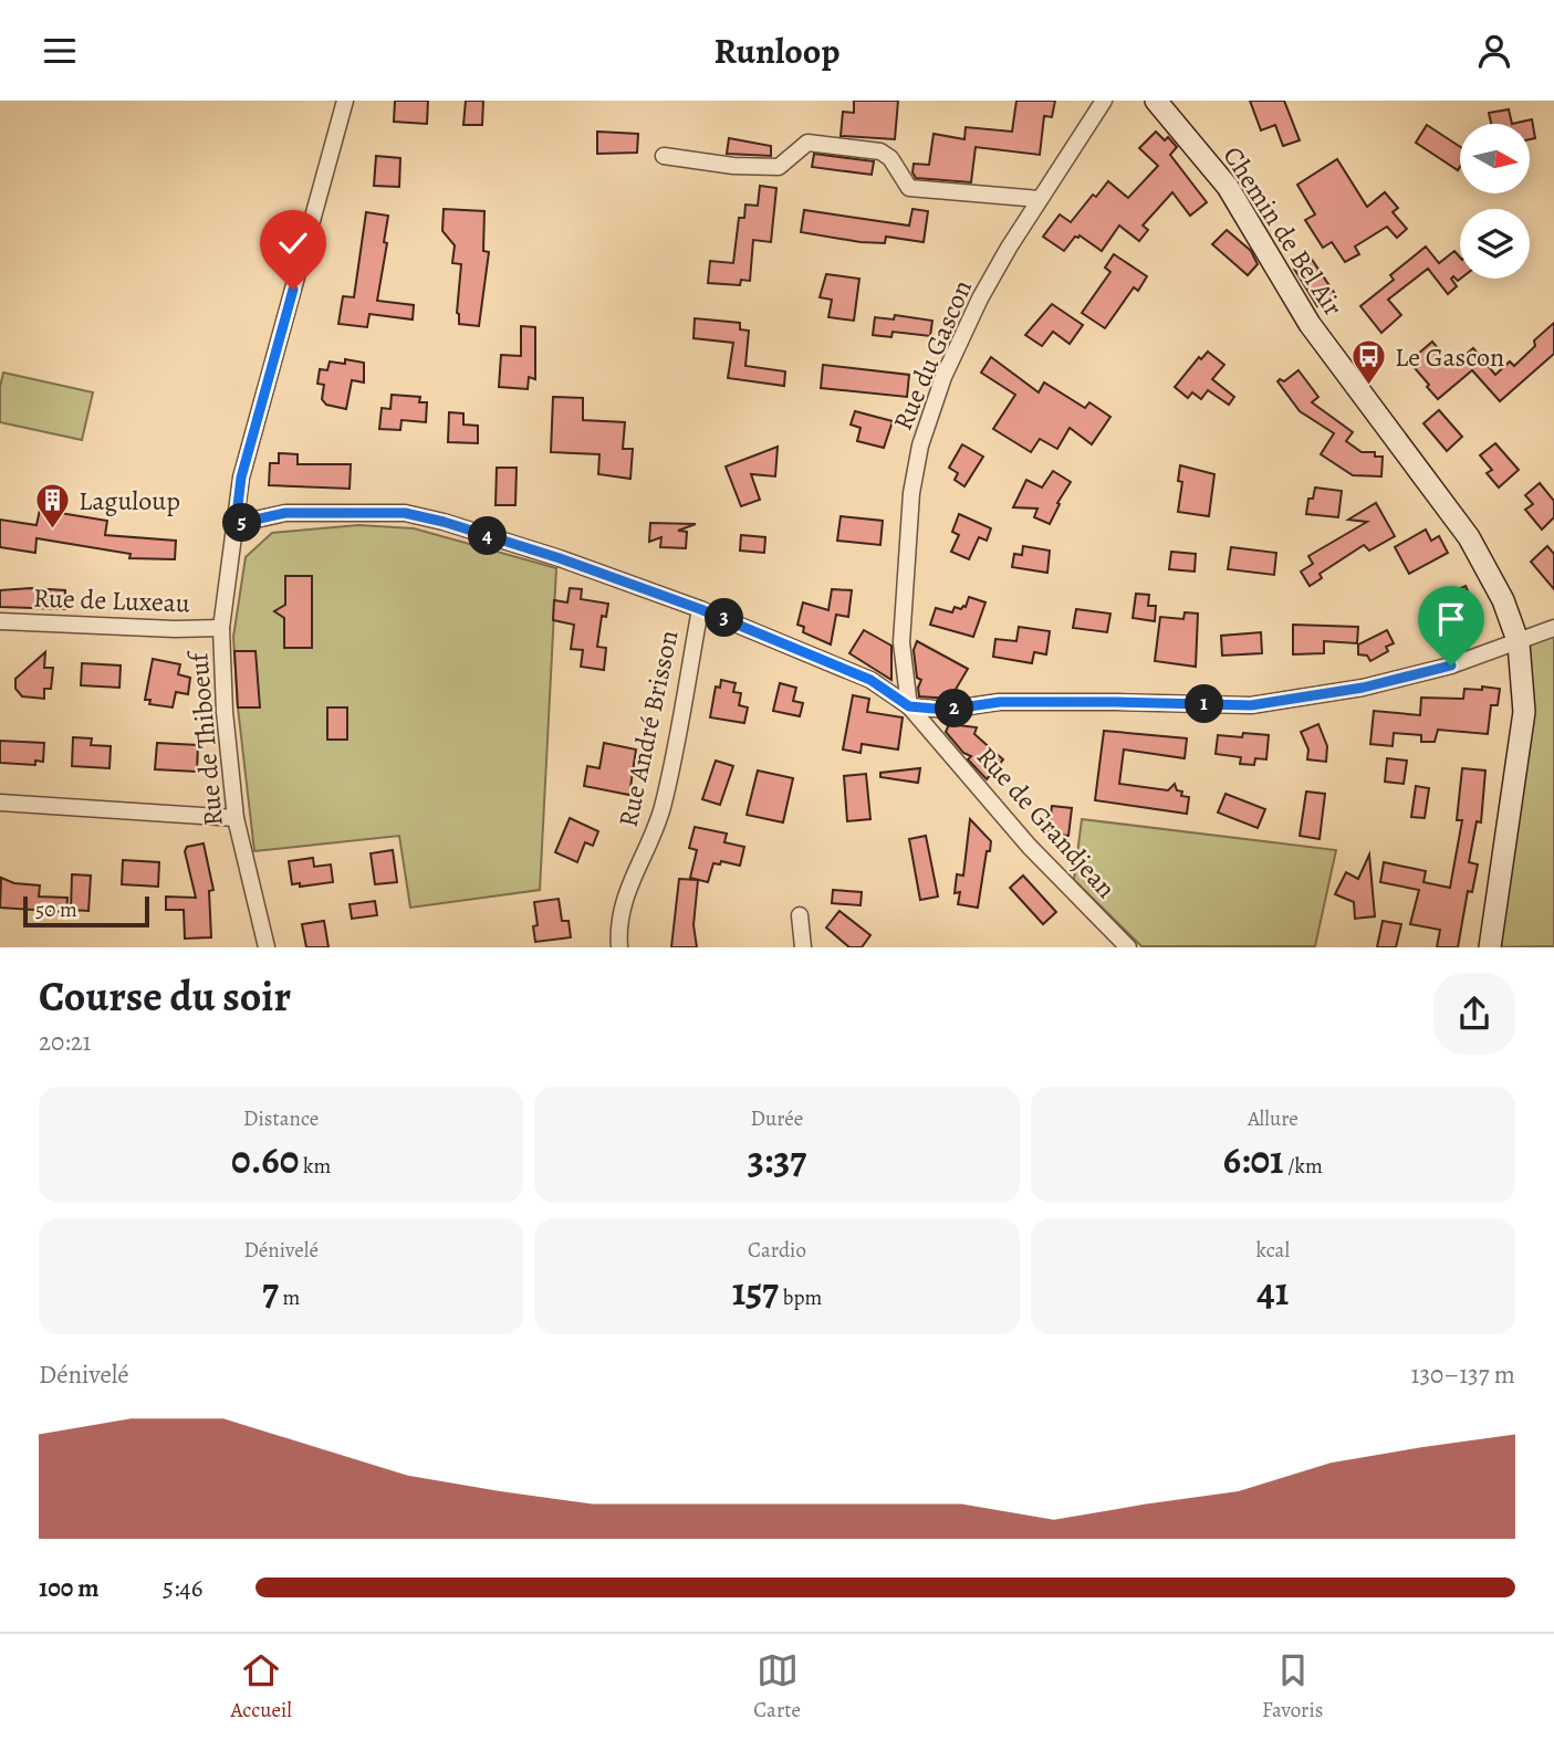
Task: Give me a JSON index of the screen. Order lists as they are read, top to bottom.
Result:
{
  "streets": {
    "street": [
      "Chemin de Bel Air",
      "Rue du Gascon",
      "Rue de Luxeau",
      "Rue André Brisson",
      "Rue de Thiboeuf",
      "Rue de Grandjean"
    ]
  },
  "crossings": [
    ["Rue du Gascon", "Rue de Grandjean"],
    ["Rue de Luxeau", "Rue de Thiboeuf"],
    ["Rue André Brisson", "Rue de Grandjean"],
    ["Rue de Thiboeuf", "Rue de Grandjean"]
  ],
  "places": {
    "bus stop": ["Le Gascon"],
    "building": ["Laguloup"]
  },
  "scale_bar": "50 m",
  "north": "right",
  "page": {
    "header": "Runloop",
    "pins": [
      "5",
      "4",
      "3",
      "1",
      "2"
    ],
    "scale": "50 m",
    "heading": ["Course du soir", "20:21"],
    "stats": [
      ["Distance", "0.60 km"],
      ["Durée", "3:37"],
      ["Allure", "6:01 /km"],
      ["Dénivelé", "7 m"],
      ["Cardio", "157 bpm"],
      ["kcal", "41"]
    ],
    "chart": ["Dénivelé", "130–137 m"],
    "list": [
      {
        "name": "100 m",
        "note": "5:46"
      }
    ],
    "tabs": ["Accueil", "Carte", "Favoris"]
  }
}
